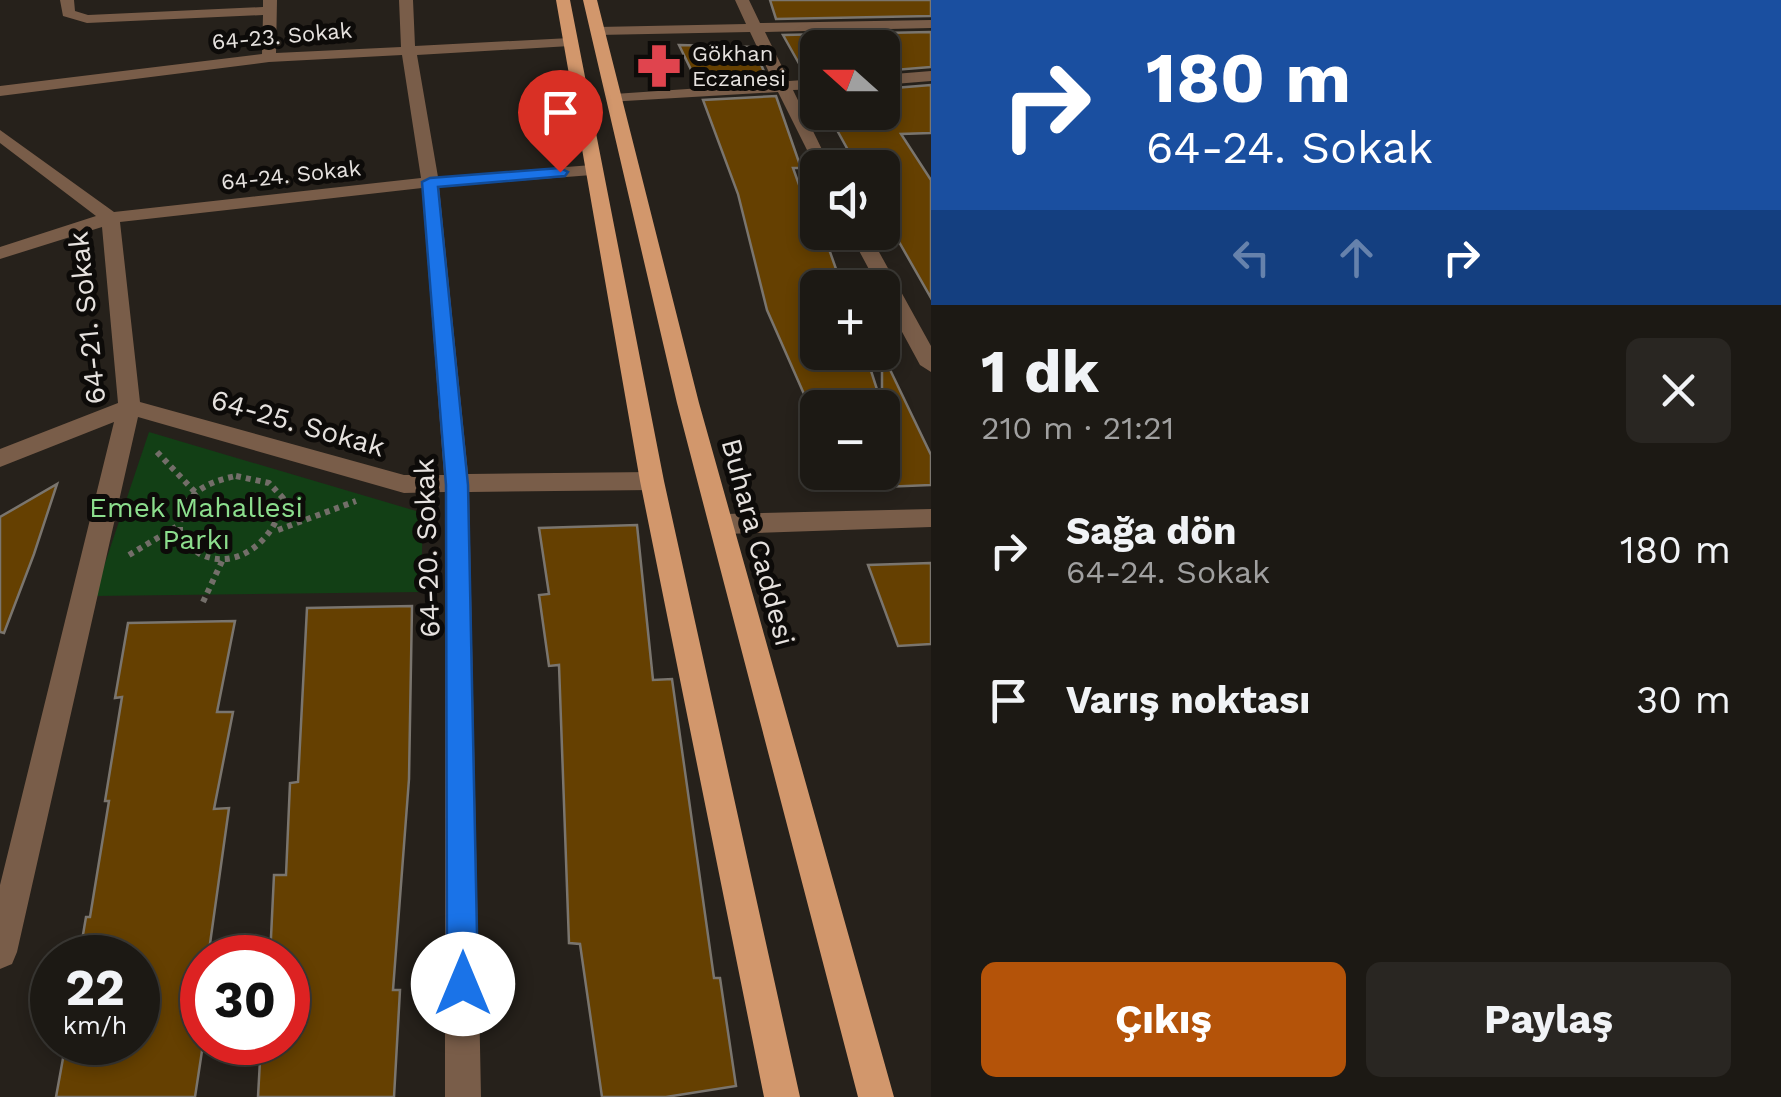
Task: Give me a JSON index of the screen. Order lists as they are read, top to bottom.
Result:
{
  "streets": {
    "main road": ["Buhara Caddesi"],
    "street": [
      "64-23. Sokak",
      "64-24. Sokak",
      "64-21. Sokak",
      "64-25. Sokak",
      "64-20. Sokak"
    ]
  },
  "crossings": [
    ["64-23. Sokak", "64-20. Sokak"],
    ["64-24. Sokak", "64-21. Sokak"],
    ["64-24. Sokak", "64-20. Sokak"],
    ["64-21. Sokak", "64-25. Sokak"],
    ["64-25. Sokak", "64-20. Sokak"]
  ],
  "parks": ["Emek Mahallesi Parkı"],
  "places": {
    "pharmacy": ["Gökhan Eczanesi"]
  },
  "north": "left",
  "page": {
    "turn": ["180 m", "64-24. Sokak"],
    "map_buttons": ["+", "−"],
    "heading": ["1 dk", "210 m · 21:21"],
    "list": [
      {
        "name": "Sağa dön",
        "note": "64-24. Sokak",
        "value": "180 m"
      },
      {
        "name": "Varış noktası",
        "value": "30 m"
      }
    ],
    "speed": "22 km/h",
    "limit": "30",
    "buttons": ["Çıkış", "Paylaş"]
  }
}
